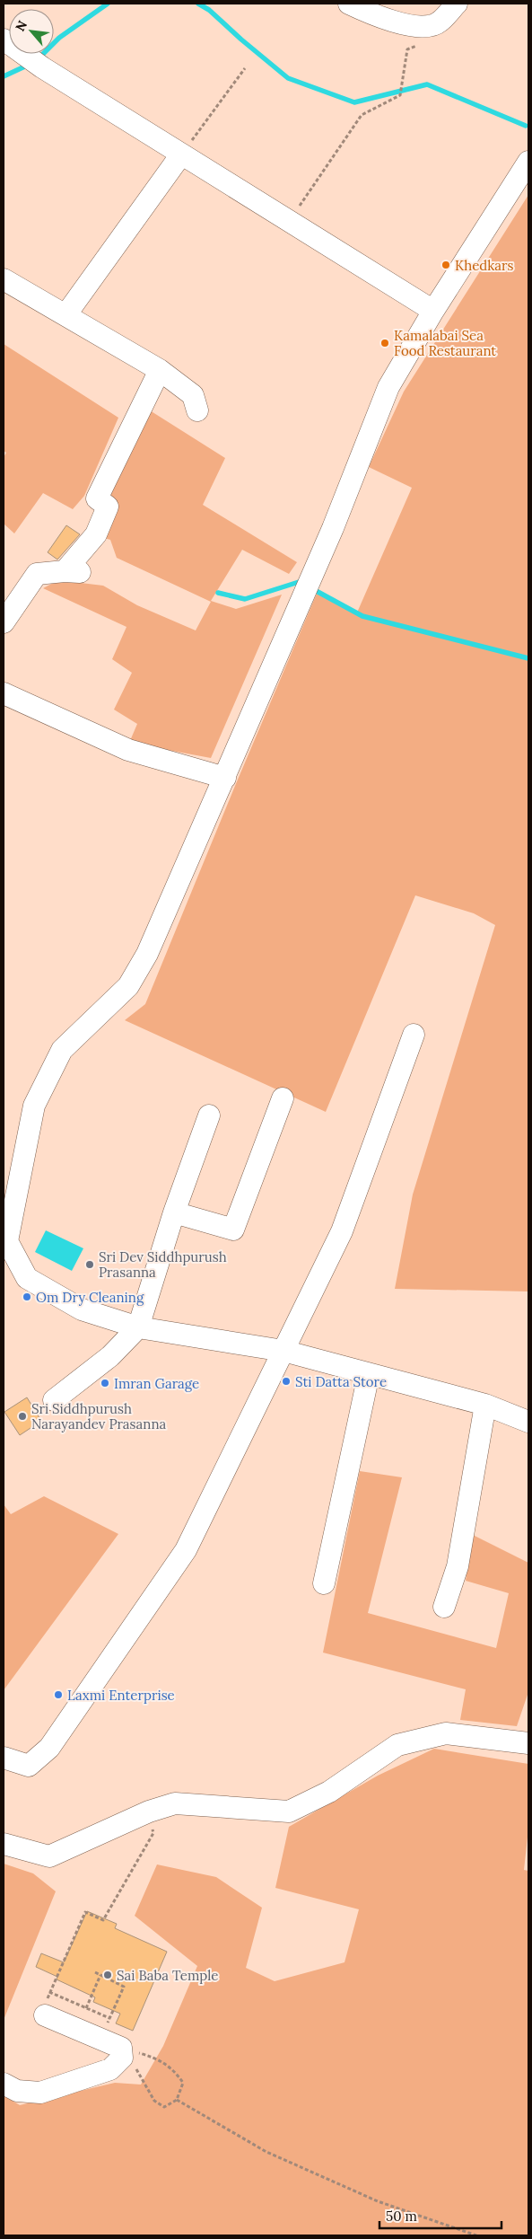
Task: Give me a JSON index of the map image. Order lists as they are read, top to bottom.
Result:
{
  "places": [
    "Khedkars",
    "Kamalabai Sea Food Restaurant",
    "Sri Dev Siddhpurush Prasanna",
    "Om Dry Cleaning",
    "Sti Datta Store",
    "Imran Garage",
    "Sri Siddhpurush Narayandev Prasanna",
    "Laxmi Enterprise",
    "Sai Baba Temple"
  ],
  "scale_bar": "50 m",
  "north": "top left"
}
